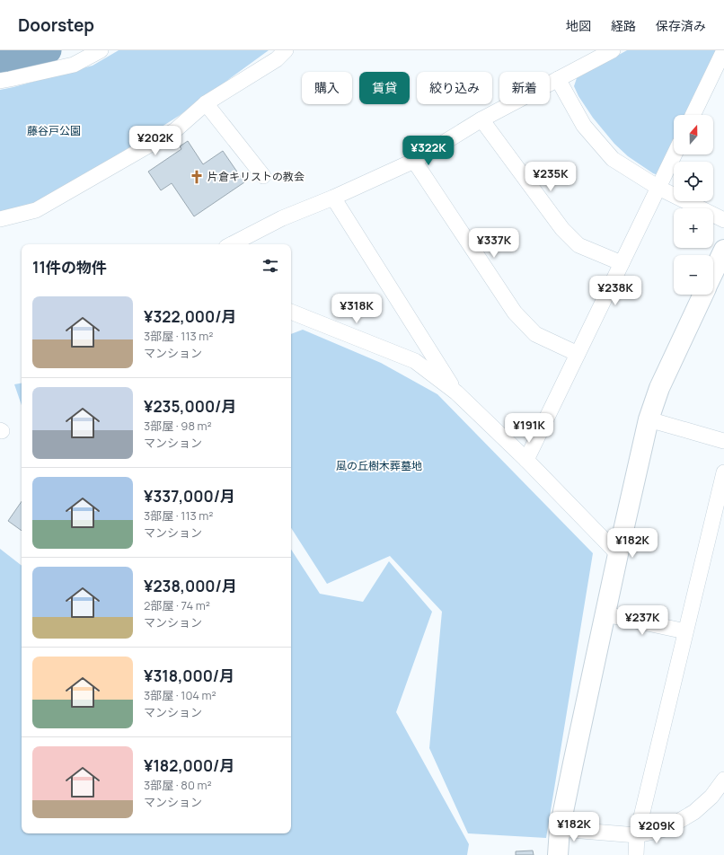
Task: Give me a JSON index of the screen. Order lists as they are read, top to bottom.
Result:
{
  "parks": ["藤谷戸公園", "風の丘樹木葬墓地"],
  "places": {
    "church": ["片倉キリストの教会"]
  },
  "north": "top",
  "page": {
    "header": "Doorstep",
    "nav": ["地図", "経路", "保存済み"],
    "chip": [
      "購入",
      "賃貸",
      "絞り込み",
      "新着"
    ],
    "map_buttons": ["+", "−"],
    "price": [
      "¥202K",
      "¥322K",
      "¥235K",
      "¥337K",
      "¥238K",
      "¥318K",
      "¥191K",
      "¥182K",
      "¥237K",
      "¥182K",
      "¥209K"
    ],
    "heading": "11件の物件",
    "list": [
      {
        "name": "¥322,000/月",
        "note": "3部屋 · 113 m² · マンション"
      },
      {
        "name": "¥235,000/月",
        "note": "3部屋 · 98 m² · マンション"
      },
      {
        "name": "¥337,000/月",
        "note": "3部屋 · 113 m² · マンション"
      },
      {
        "name": "¥238,000/月",
        "note": "2部屋 · 74 m² · マンション"
      },
      {
        "name": "¥318,000/月",
        "note": "3部屋 · 104 m² · マンション"
      },
      {
        "name": "¥182,000/月",
        "note": "3部屋 · 80 m² · マンション"
      }
    ]
  }
}
